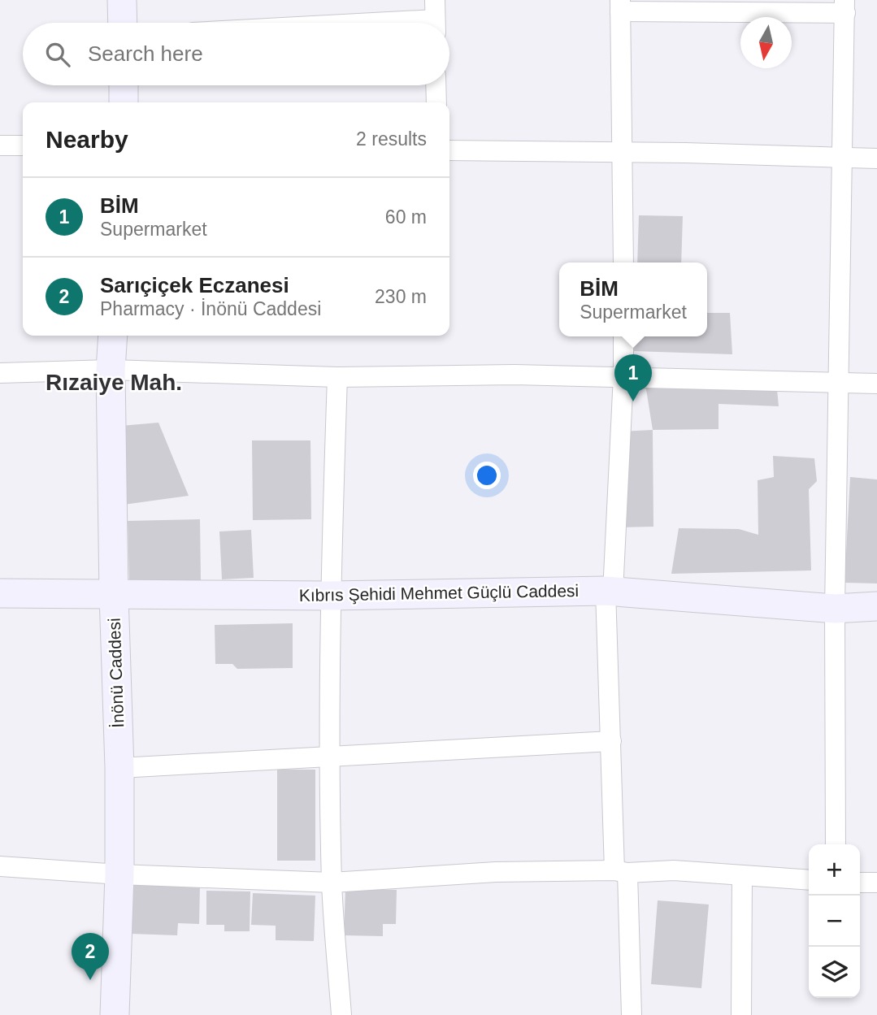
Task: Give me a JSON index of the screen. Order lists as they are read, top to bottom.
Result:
{
  "streets": {
    "street": ["Kıbrıs Şehidi Mehmet Güçlü Caddesi", "İnönü Caddesi"]
  },
  "crossings": [
    ["Kıbrıs Şehidi Mehmet Güçlü Caddesi", "İnönü Caddesi"]
  ],
  "districts": ["Rızaiye Mah."],
  "north": "bottom",
  "page": {
    "search": "Search here",
    "heading": ["Nearby", "2 results"],
    "list": [
      {
        "mark": "1",
        "name": "BİM",
        "note": "Supermarket",
        "value": "60 m"
      },
      {
        "mark": "2",
        "name": "Sarıçiçek Eczanesi",
        "note": "Pharmacy · İnönü Caddesi",
        "value": "230 m"
      }
    ],
    "popup": ["BİM", "Supermarket"],
    "pins": ["1", "2"],
    "map_buttons": ["+", "−"]
  }
}
